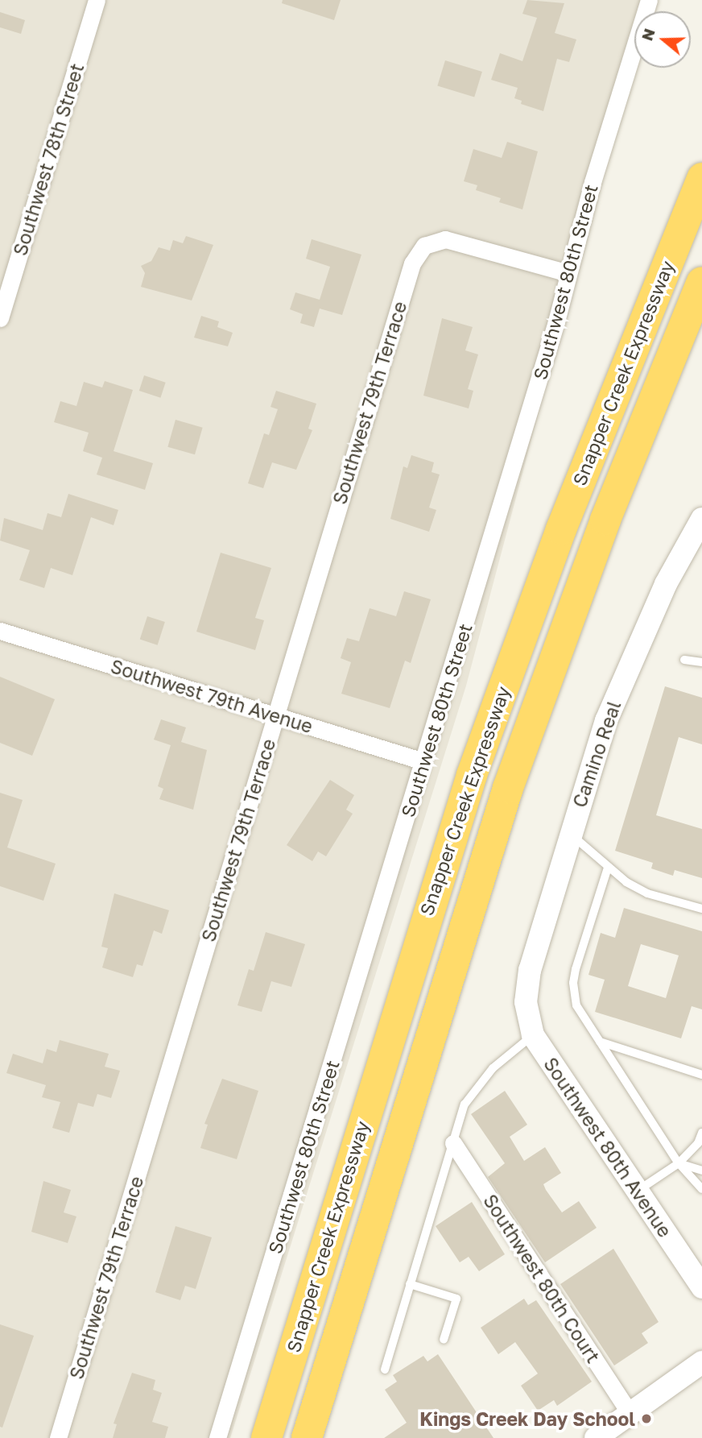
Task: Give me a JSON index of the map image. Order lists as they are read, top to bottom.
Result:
{
  "streets": {
    "highway": ["Snapper Creek Expressway"],
    "street": [
      "Southwest 78th Street",
      "Southwest 80th Street",
      "Southwest 79th Terrace",
      "Southwest 79th Avenue",
      "Camino Real",
      "Southwest 80th Avenue",
      "Southwest 80th Court"
    ]
  },
  "crossings": [
    ["Southwest 80th Street", "Southwest 79th Terrace"],
    ["Southwest 80th Street", "Southwest 79th Avenue"],
    ["Southwest 79th Terrace", "Southwest 79th Avenue"],
    ["Camino Real", "Southwest 80th Avenue"]
  ],
  "places": ["Kings Creek Day School"],
  "north": "left"
}
